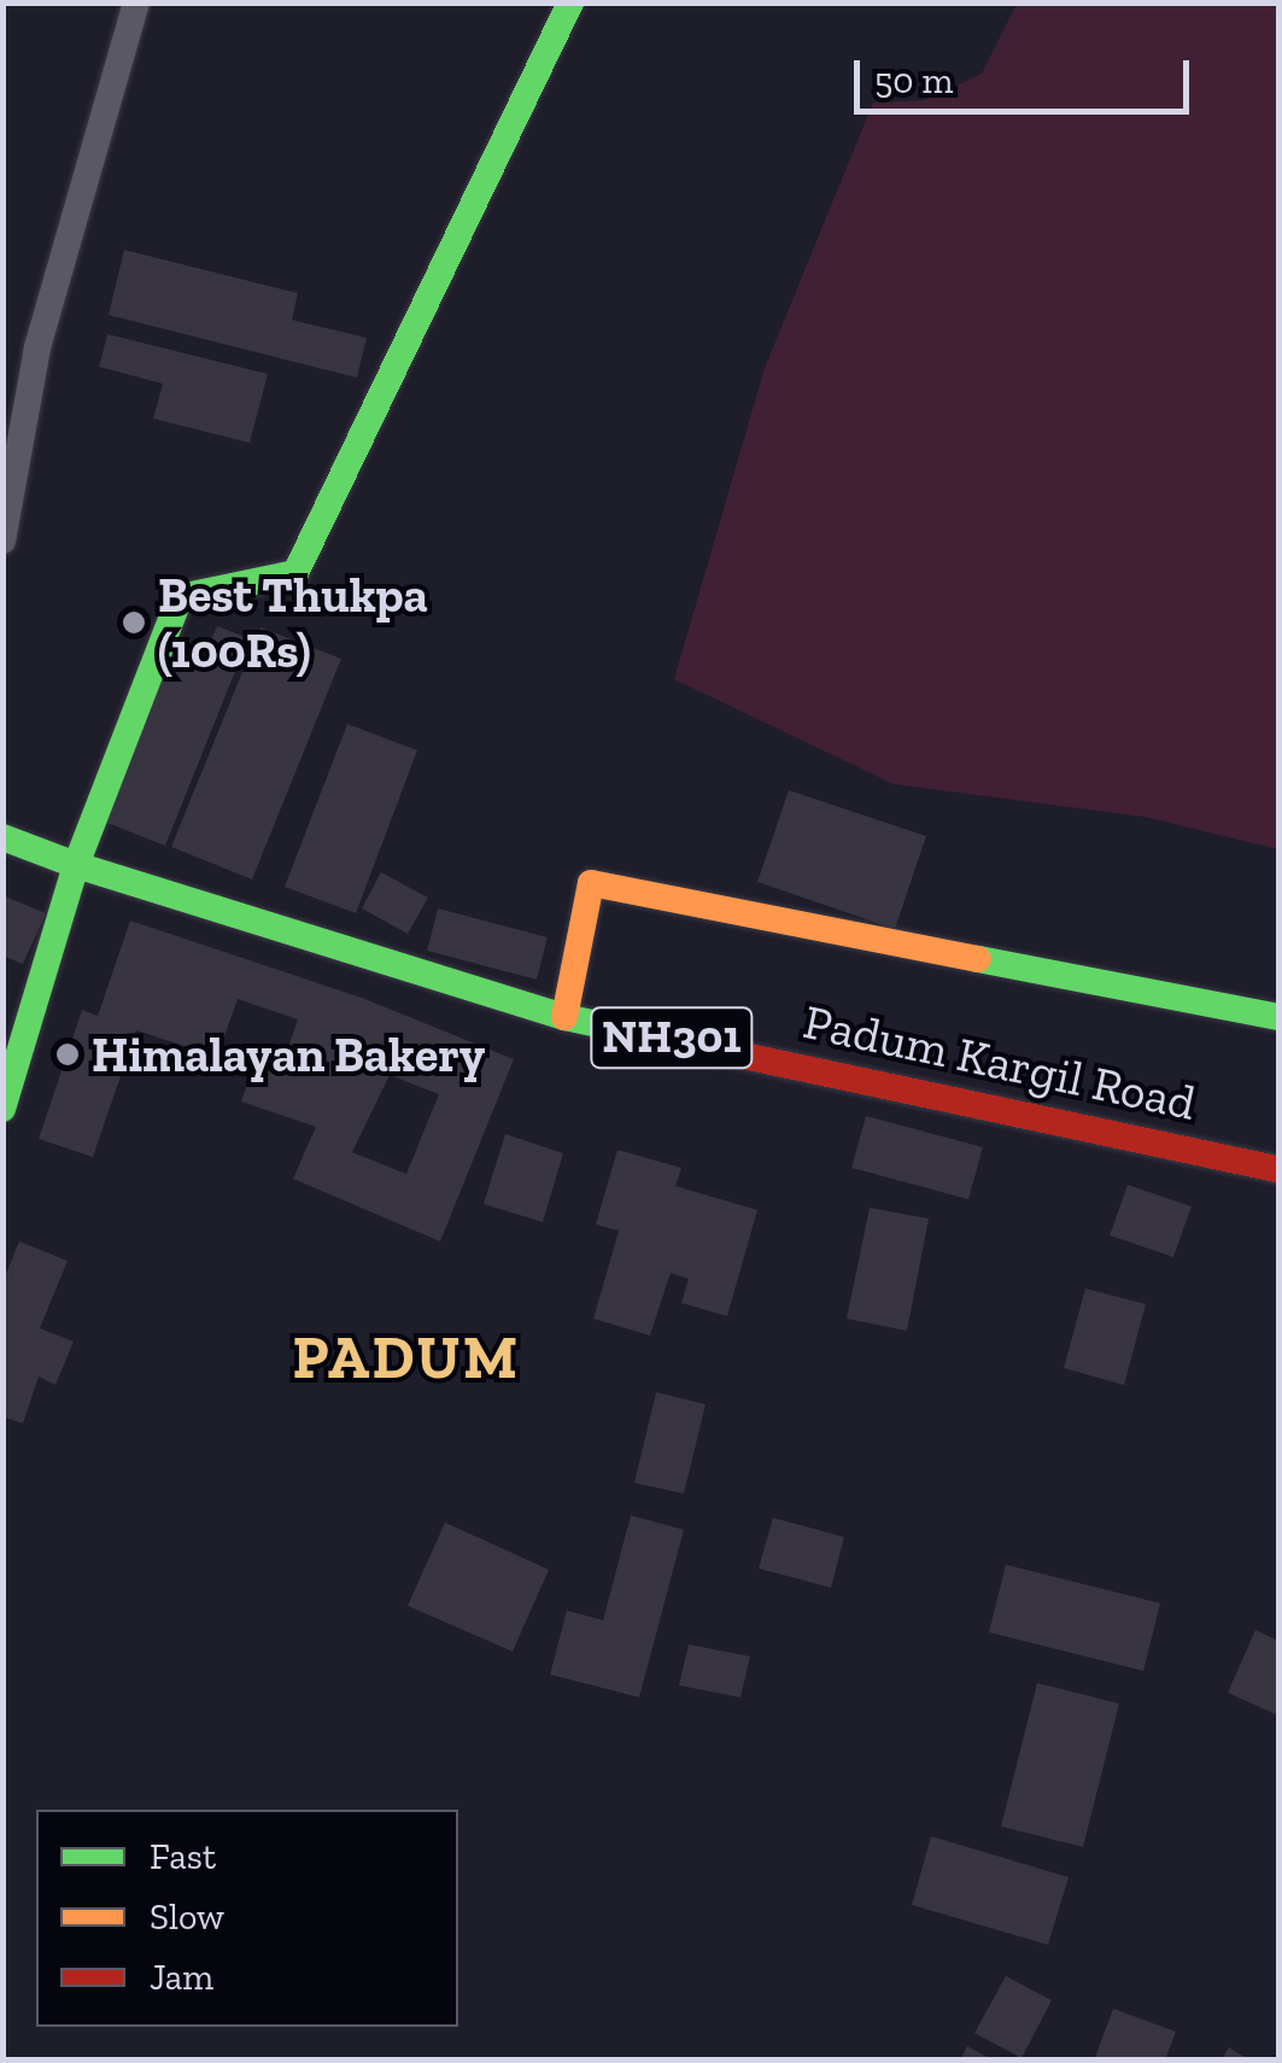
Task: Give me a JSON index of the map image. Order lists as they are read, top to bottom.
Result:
{
  "streets": {
    "main road": ["NH301", "Padum Kargil Road"]
  },
  "districts": ["PADUM"],
  "places": ["Best Thukpa (100Rs)", "Himalayan Bakery"],
  "legend": ["Fast", "Slow", "Jam"],
  "scale_bar": "50 m"
}
